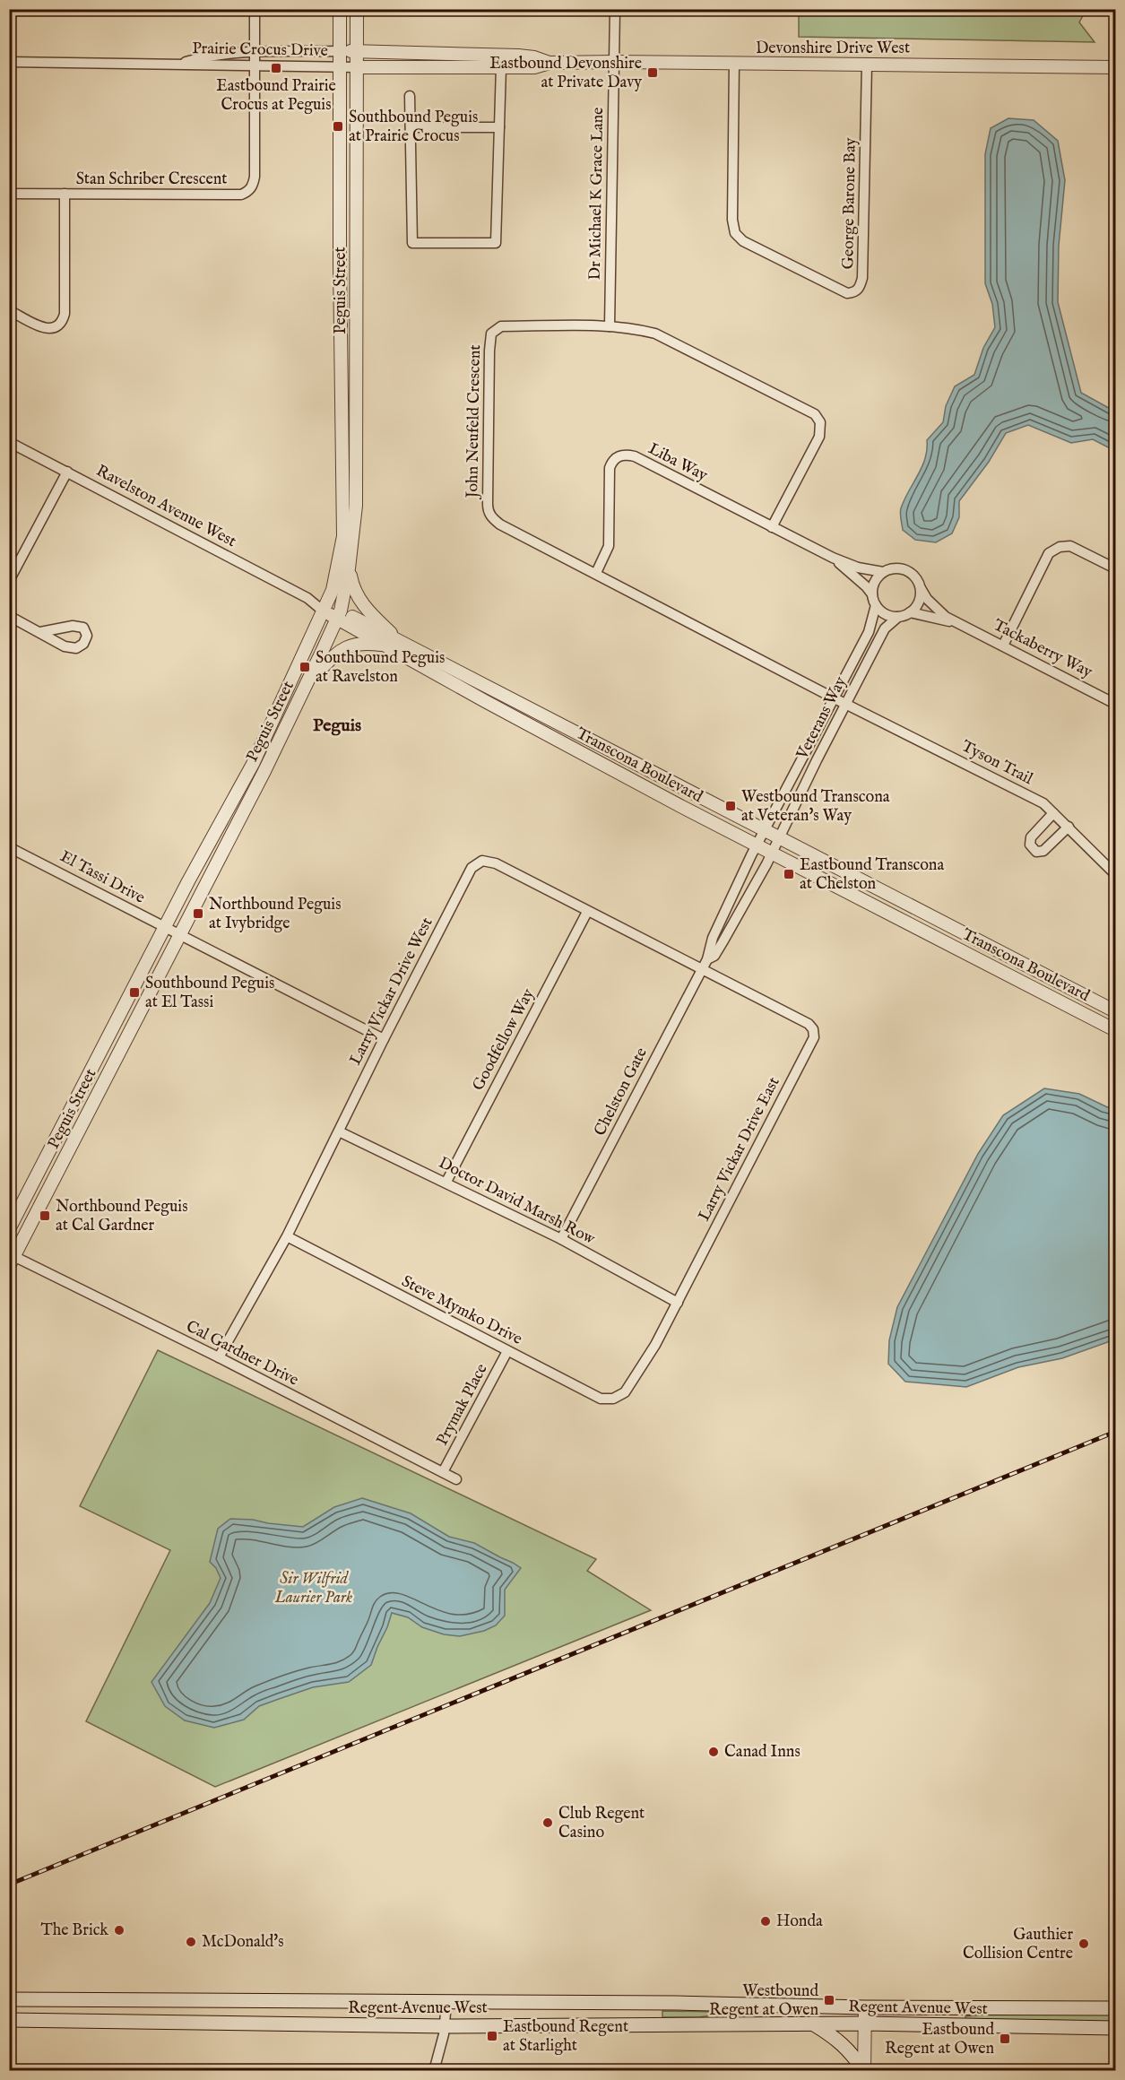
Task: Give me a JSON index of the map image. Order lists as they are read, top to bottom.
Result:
{
  "streets": {
    "main road": ["Regent Avenue West"],
    "street": [
      "Devonshire Drive West",
      "Prairie Crocus Drive",
      "Stan Schriber Crescent",
      "Dr Michael K Grace Lane",
      "George Barone Bay",
      "Peguis Street",
      "John Neufeld Crescent",
      "Liba Way",
      "Ravelston Avenue West",
      "Tackaberry Way",
      "Veterans Way",
      "Tyson Trail",
      "Transcona Boulevard",
      "El Tassi Drive",
      "Larry Vickar Drive West",
      "Goodfellow Way",
      "Chelston Gate",
      "Larry Vickar Drive East",
      "Doctor David Marsh Row",
      "Steve Mymko Drive",
      "Cal Gardner Drive",
      "Prymak Place"
    ]
  },
  "crossings": [
    ["Devonshire Drive West", "Prairie Crocus Drive"],
    ["Devonshire Drive West", "Dr Michael K Grace Lane"],
    ["Devonshire Drive West", "George Barone Bay"],
    ["Devonshire Drive West", "Peguis Street"],
    ["Prairie Crocus Drive", "Stan Schriber Crescent"],
    ["Prairie Crocus Drive", "Peguis Street"],
    ["Dr Michael K Grace Lane", "John Neufeld Crescent"],
    ["Peguis Street", "Ravelston Avenue West"],
    ["Peguis Street", "Transcona Boulevard"],
    ["Peguis Street", "El Tassi Drive"],
    ["Peguis Street", "Cal Gardner Drive"],
    ["John Neufeld Crescent", "Liba Way"],
    ["John Neufeld Crescent", "Veterans Way"],
    ["John Neufeld Crescent", "Tyson Trail"],
    ["Liba Way", "Veterans Way"],
    ["Ravelston Avenue West", "Transcona Boulevard"],
    ["Veterans Way", "Tyson Trail"],
    ["Veterans Way", "Transcona Boulevard"],
    ["Veterans Way", "Chelston Gate"],
    ["Transcona Boulevard", "Chelston Gate"],
    ["El Tassi Drive", "Larry Vickar Drive West"],
    ["Larry Vickar Drive West", "Goodfellow Way"],
    ["Larry Vickar Drive West", "Chelston Gate"],
    ["Larry Vickar Drive West", "Larry Vickar Drive East"],
    ["Larry Vickar Drive West", "Doctor David Marsh Row"],
    ["Larry Vickar Drive West", "Steve Mymko Drive"],
    ["Larry Vickar Drive West", "Cal Gardner Drive"],
    ["Goodfellow Way", "Doctor David Marsh Row"],
    ["Chelston Gate", "Larry Vickar Drive East"],
    ["Chelston Gate", "Doctor David Marsh Row"],
    ["Larry Vickar Drive East", "Doctor David Marsh Row"],
    ["Larry Vickar Drive East", "Steve Mymko Drive"],
    ["Steve Mymko Drive", "Prymak Place"],
    ["Cal Gardner Drive", "Prymak Place"]
  ],
  "districts": ["Peguis"],
  "parks": ["Sir Wilfrid Laurier Park"],
  "places": {
    "transit": [
      "Eastbound Prairie Crocus at Peguis",
      "Eastbound Devonshire at Private Davy",
      "Southbound Peguis at Prairie Crocus",
      "Southbound Peguis at Ravelston",
      "Westbound Transcona at Veteran's Way",
      "Eastbound Transcona at Chelston",
      "Northbound Peguis at Ivybridge",
      "Southbound Peguis at El Tassi",
      "Northbound Peguis at Cal Gardner",
      "Westbound Regent at Owen",
      "Eastbound Regent at Starlight",
      "Eastbound Regent at Owen"
    ],
    "other": [
      "Canad Inns",
      "Club Regent Casino",
      "Honda",
      "The Brick",
      "McDonald's",
      "Gauthier Collision Centre"
    ]
  }
}
